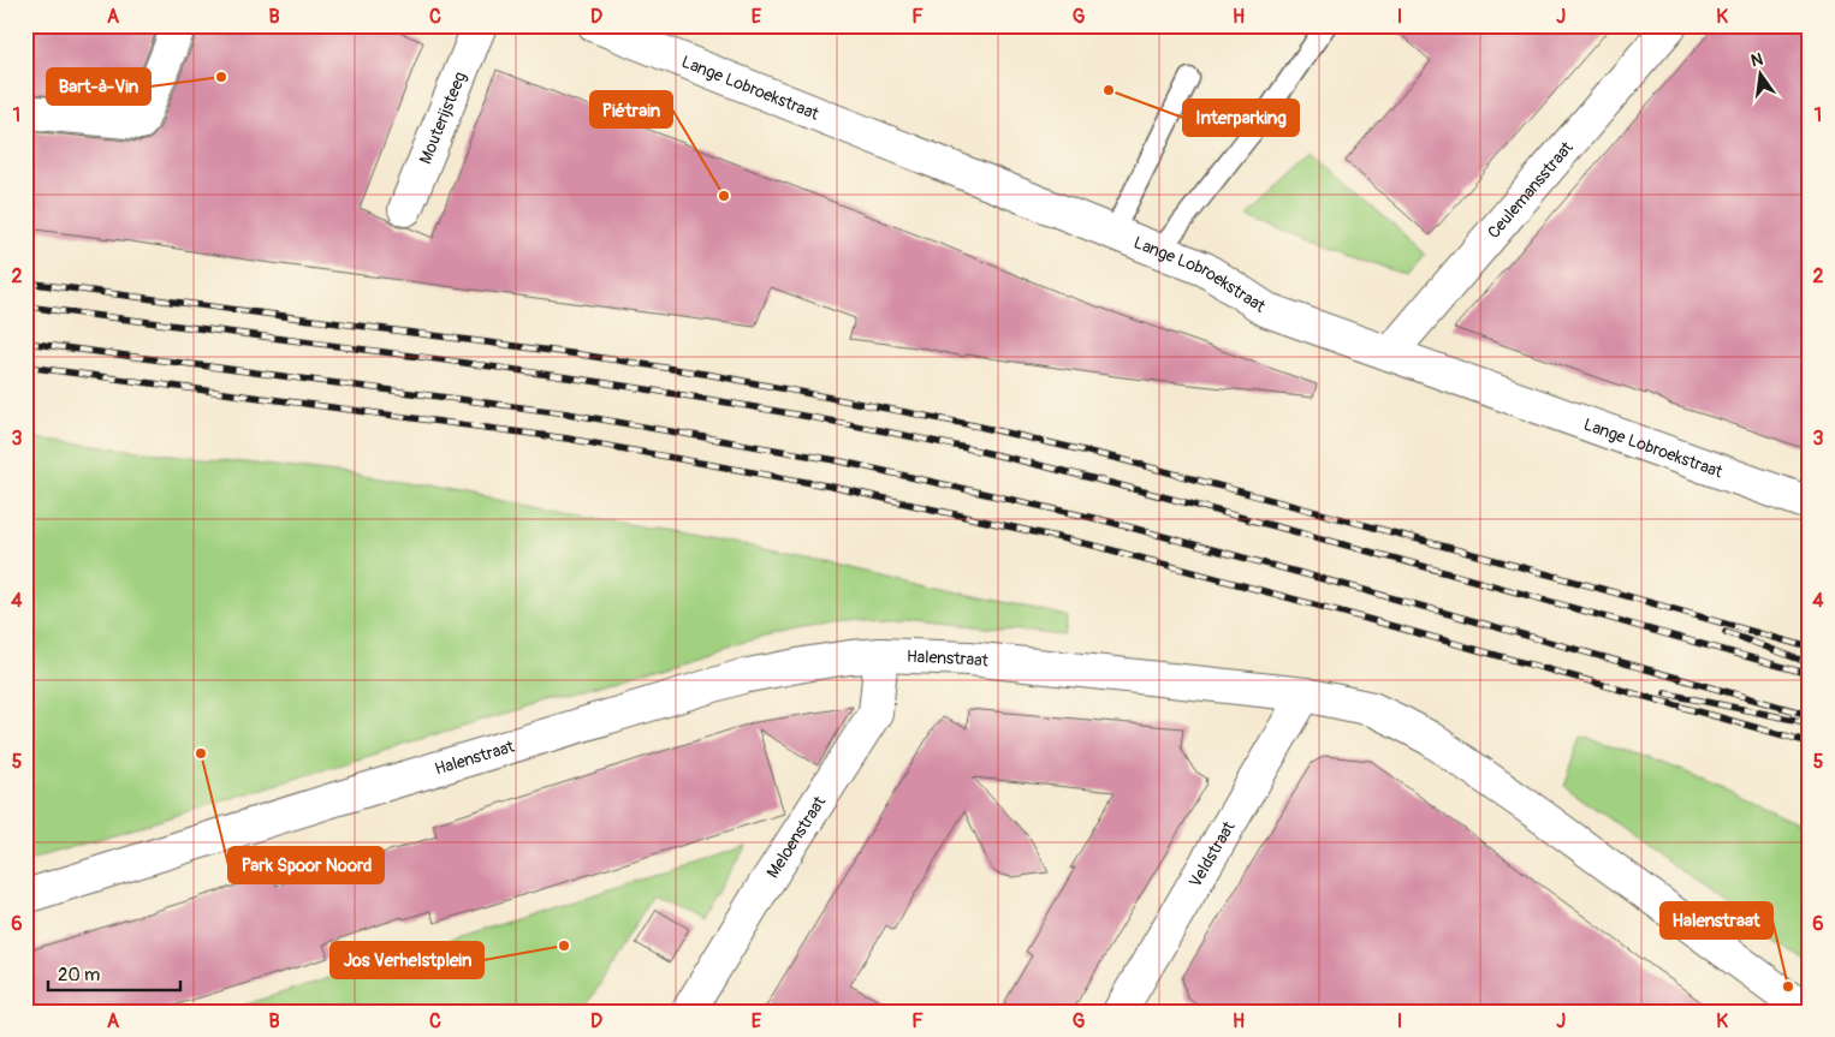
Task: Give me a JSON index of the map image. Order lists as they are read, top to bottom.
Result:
{
  "streets": {
    "street": [
      "Lange Lobroekstraat",
      "Mouterijsteeg",
      "Ceulemansstraat",
      "Halenstraat",
      "Meloenstraat",
      "Veldstraat"
    ]
  },
  "crossings": [
    ["Lange Lobroekstraat", "Ceulemansstraat"],
    ["Halenstraat", "Meloenstraat"],
    ["Halenstraat", "Veldstraat"]
  ],
  "places": [
    "Bart-à-Vin",
    "Interparking",
    "Piétrain",
    "Park Spoor Noord",
    "Jos Verhelstplein",
    "Halenstraat"
  ],
  "scale_bar": "20 m",
  "north": "top",
  "grid": {
    "columns": [
      "A",
      "B",
      "C",
      "D",
      "E",
      "F",
      "G",
      "H",
      "I",
      "J",
      "K"
    ],
    "rows": [
      "1",
      "2",
      "3",
      "4",
      "5",
      "6"
    ]
  }
}
